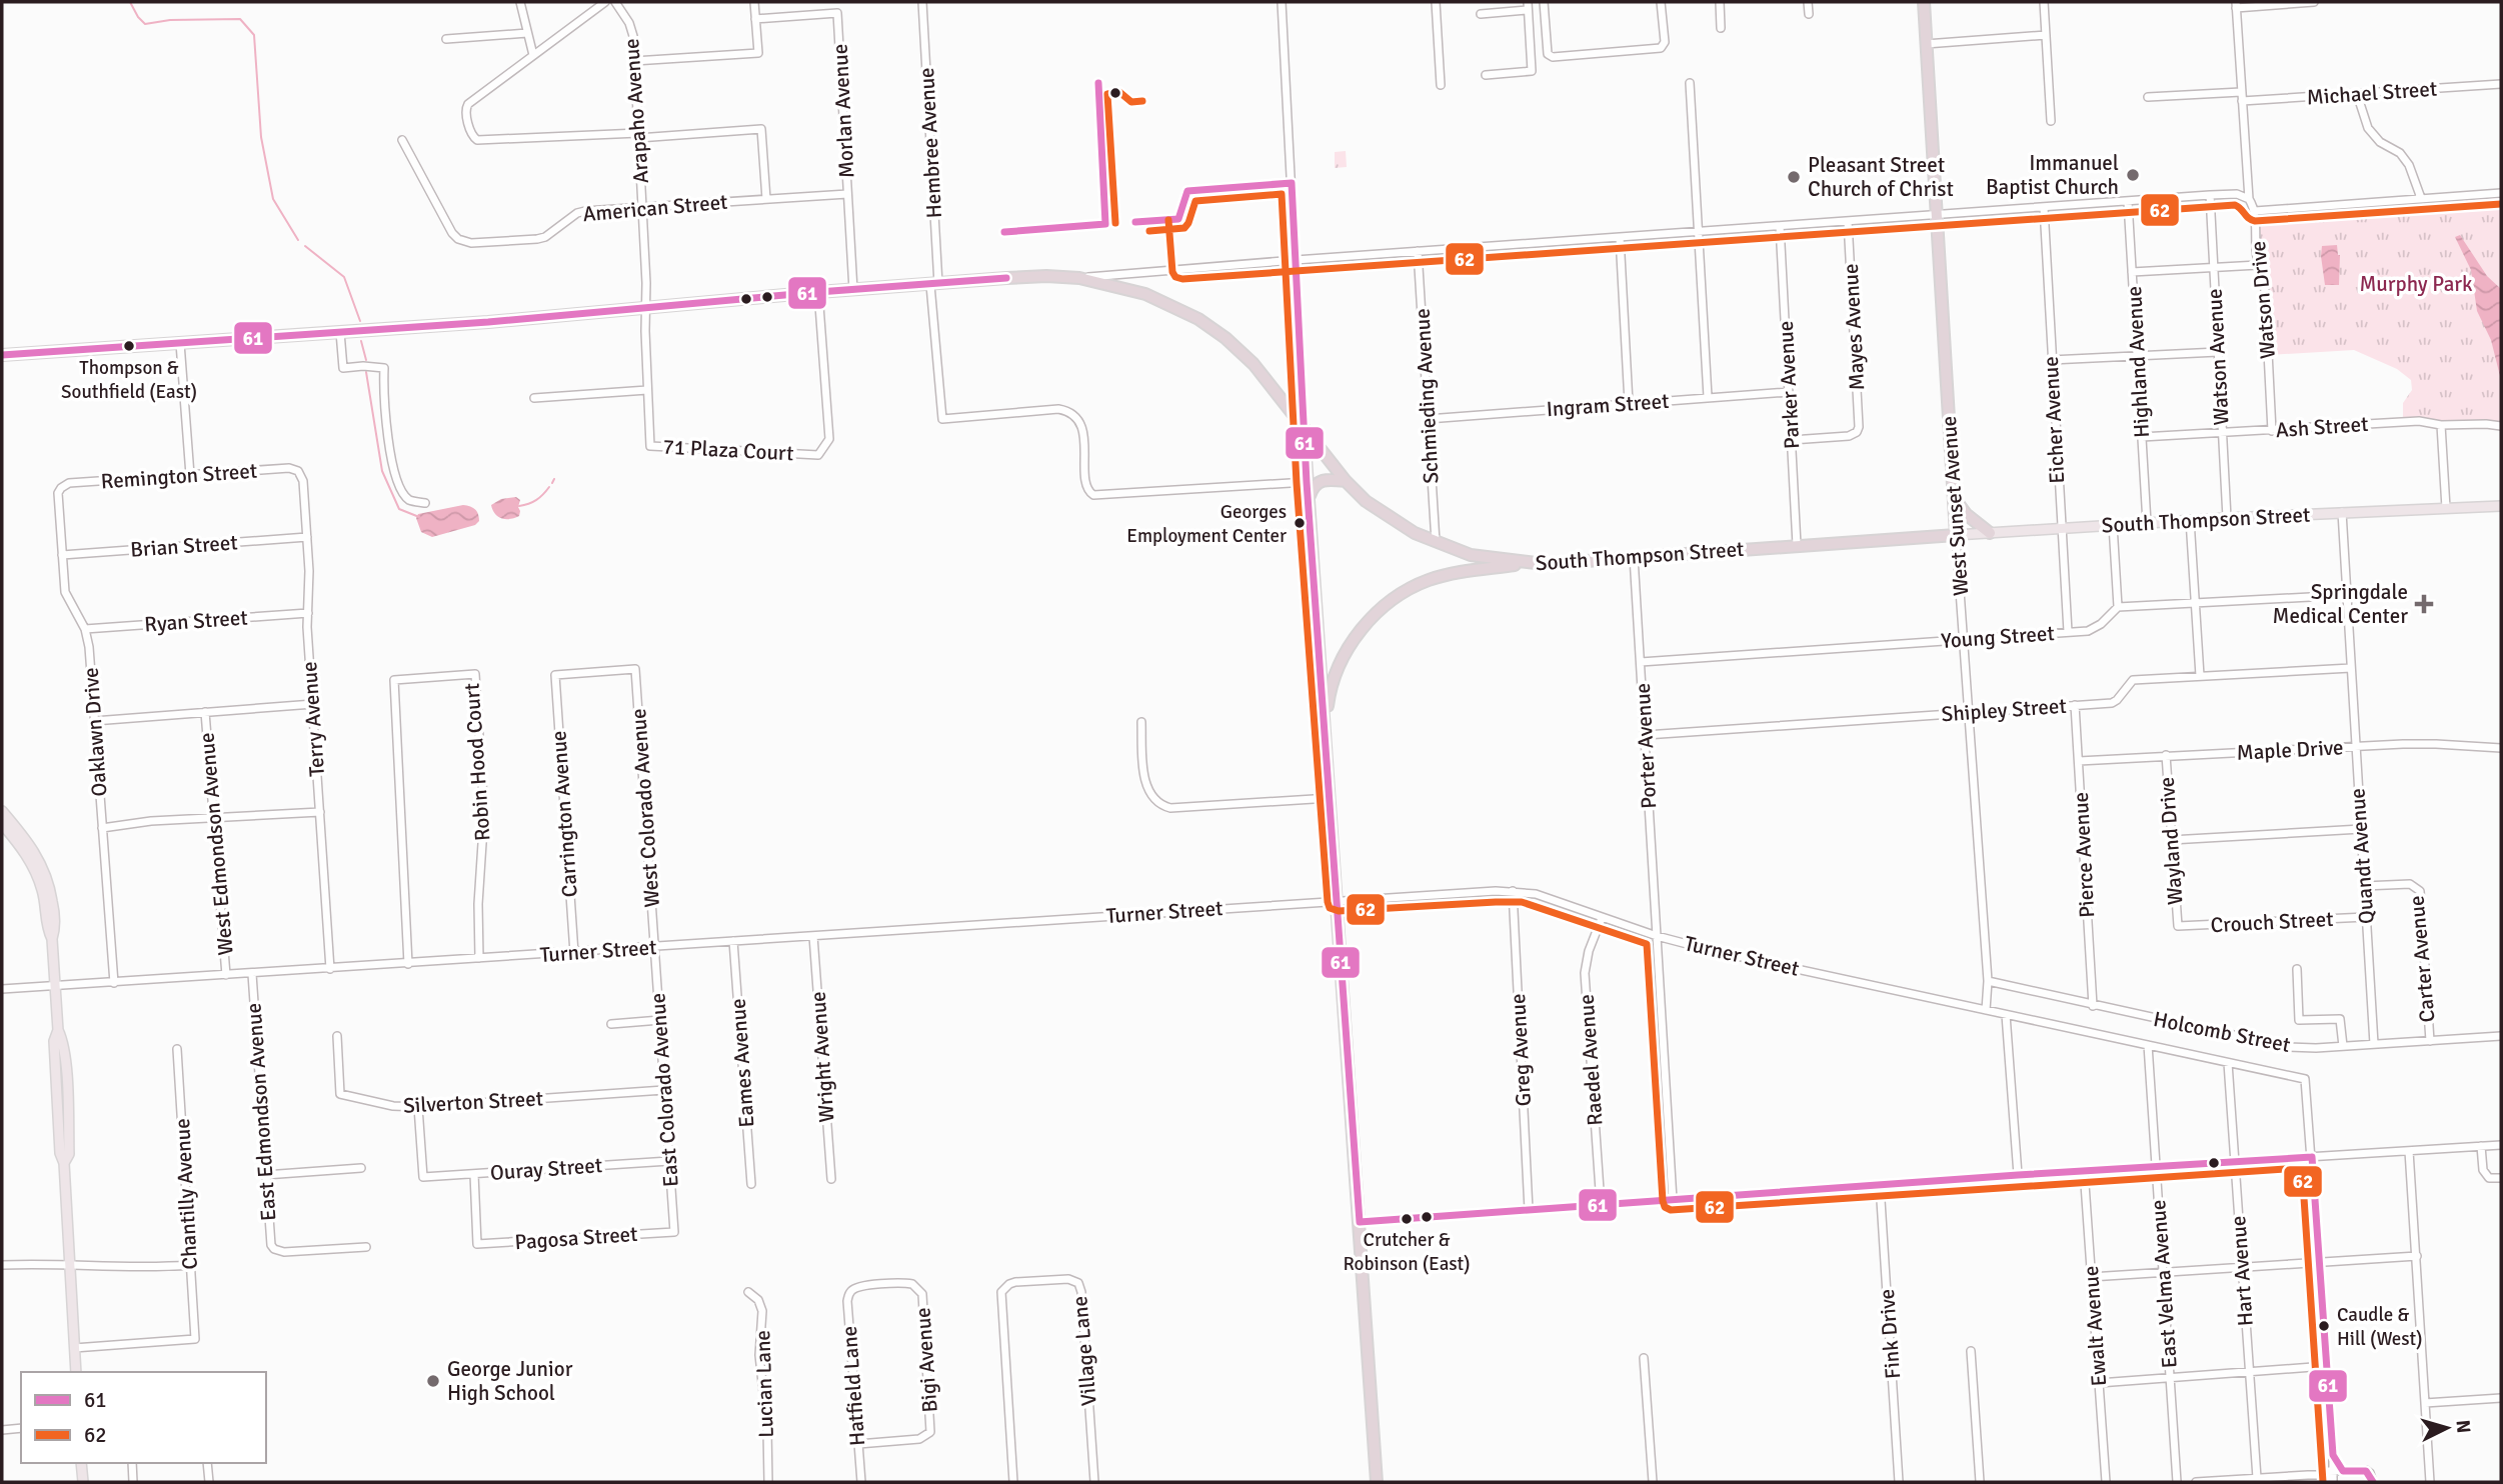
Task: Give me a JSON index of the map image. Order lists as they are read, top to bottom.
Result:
{
  "streets": {
    "highway": ["West Sunset Avenue", "South Thompson Street"],
    "street": [
      "Michael Street",
      "Arapaho Avenue",
      "Morlan Avenue",
      "Hembree Avenue",
      "American Street",
      "Watson Drive",
      "Mayes Avenue",
      "Watson Avenue",
      "Highland Avenue",
      "Parker Avenue",
      "Schmieding Avenue",
      "Ingram Street",
      "Eicher Avenue",
      "Ash Street",
      "71 Plaza Court",
      "Remington Street",
      "Brian Street",
      "Ryan Street",
      "Young Street",
      "Shipley Street",
      "Terry Avenue",
      "Oaklawn Drive",
      "Porter Avenue",
      "Maple Drive",
      "Robin Hood Court",
      "West Colorado Avenue",
      "Carrington Avenue",
      "Wayland Drive",
      "West Edmondson Avenue",
      "Pierce Avenue",
      "Quandt Avenue",
      "Turner Street",
      "Crouch Street",
      "Carter Avenue",
      "Holcomb Street",
      "Greg Avenue",
      "Wright Avenue",
      "Raedel Avenue",
      "Eames Avenue",
      "East Colorado Avenue",
      "Silverton Street",
      "East Edmondson Avenue",
      "Ouray Street",
      "Chantilly Avenue",
      "Pagosa Street",
      "Hart Avenue",
      "East Velma Avenue",
      "Ewalt Avenue",
      "Fink Drive",
      "Village Lane",
      "Bigi Avenue",
      "Lucian Lane",
      "Hatfield Lane"
    ]
  },
  "crossings": [
    ["Arapaho Avenue", "American Street"],
    ["Arapaho Avenue", "71 Plaza Court"],
    ["Arapaho Avenue", "South Thompson Street"],
    ["Morlan Avenue", "American Street"],
    ["Morlan Avenue", "South Thompson Street"],
    ["Hembree Avenue", "South Thompson Street"],
    ["Watson Drive", "Ash Street"],
    ["Mayes Avenue", "Parker Avenue"],
    ["Watson Avenue", "Ash Street"],
    ["Watson Avenue", "South Thompson Street"],
    ["Highland Avenue", "Ash Street"],
    ["Highland Avenue", "South Thompson Street"],
    ["Parker Avenue", "Ingram Street"],
    ["Parker Avenue", "South Thompson Street"],
    ["Schmieding Avenue", "Ingram Street"],
    ["Schmieding Avenue", "South Thompson Street"],
    ["Eicher Avenue", "South Thompson Street"],
    ["Eicher Avenue", "Young Street"],
    ["71 Plaza Court", "South Thompson Street"],
    ["Remington Street", "Terry Avenue"],
    ["Remington Street", "Oaklawn Drive"],
    ["West Sunset Avenue", "South Thompson Street"],
    ["West Sunset Avenue", "Young Street"],
    ["West Sunset Avenue", "Shipley Street"],
    ["West Sunset Avenue", "Turner Street"],
    ["West Sunset Avenue", "Holcomb Street"],
    ["South Thompson Street", "Porter Avenue"],
    ["Brian Street", "Terry Avenue"],
    ["Brian Street", "Oaklawn Drive"],
    ["Ryan Street", "Terry Avenue"],
    ["Ryan Street", "Oaklawn Drive"],
    ["Young Street", "Porter Avenue"],
    ["Shipley Street", "Porter Avenue"],
    ["Shipley Street", "Pierce Avenue"],
    ["Shipley Street", "Quandt Avenue"],
    ["Terry Avenue", "Turner Street"],
    ["Oaklawn Drive", "Turner Street"],
    ["Porter Avenue", "Turner Street"],
    ["Maple Drive", "Wayland Drive"],
    ["Maple Drive", "Pierce Avenue"],
    ["Maple Drive", "Quandt Avenue"],
    ["Robin Hood Court", "Turner Street"],
    ["West Colorado Avenue", "Carrington Avenue"],
    ["West Colorado Avenue", "Turner Street"],
    ["West Colorado Avenue", "East Colorado Avenue"],
    ["Carrington Avenue", "Turner Street"],
    ["Wayland Drive", "Crouch Street"],
    ["West Edmondson Avenue", "Turner Street"],
    ["Pierce Avenue", "Holcomb Street"],
    ["Quandt Avenue", "Crouch Street"],
    ["Quandt Avenue", "Carter Avenue"],
    ["Quandt Avenue", "Holcomb Street"],
    ["Turner Street", "Greg Avenue"],
    ["Turner Street", "Wright Avenue"],
    ["Turner Street", "Raedel Avenue"],
    ["Turner Street", "Eames Avenue"],
    ["Turner Street", "East Colorado Avenue"],
    ["Turner Street", "East Edmondson Avenue"],
    ["Turner Street", "Hart Avenue"],
    ["Turner Street", "East Velma Avenue"],
    ["Carter Avenue", "Holcomb Street"],
    ["East Colorado Avenue", "Silverton Street"],
    ["East Colorado Avenue", "Ouray Street"],
    ["East Colorado Avenue", "Pagosa Street"],
    ["Silverton Street", "Ouray Street"],
    ["Ouray Street", "Pagosa Street"],
    ["Bigi Avenue", "Hatfield Lane"]
  ],
  "parks": ["Murphy Park"],
  "places": {
    "other": [
      "Immanuel Baptist Church",
      "Pleasant Street Church of Christ",
      "Thompson & Southfield (East)",
      "Georges Employment Center",
      "Crutcher & Robinson (East)",
      "Caudle & Hill (West)",
      "George Junior High School"
    ],
    "health": ["Springdale Medical Center"]
  },
  "lines": ["transit line 61", "transit line 62"],
  "legend": ["61", "62"],
  "north": "right"
}
